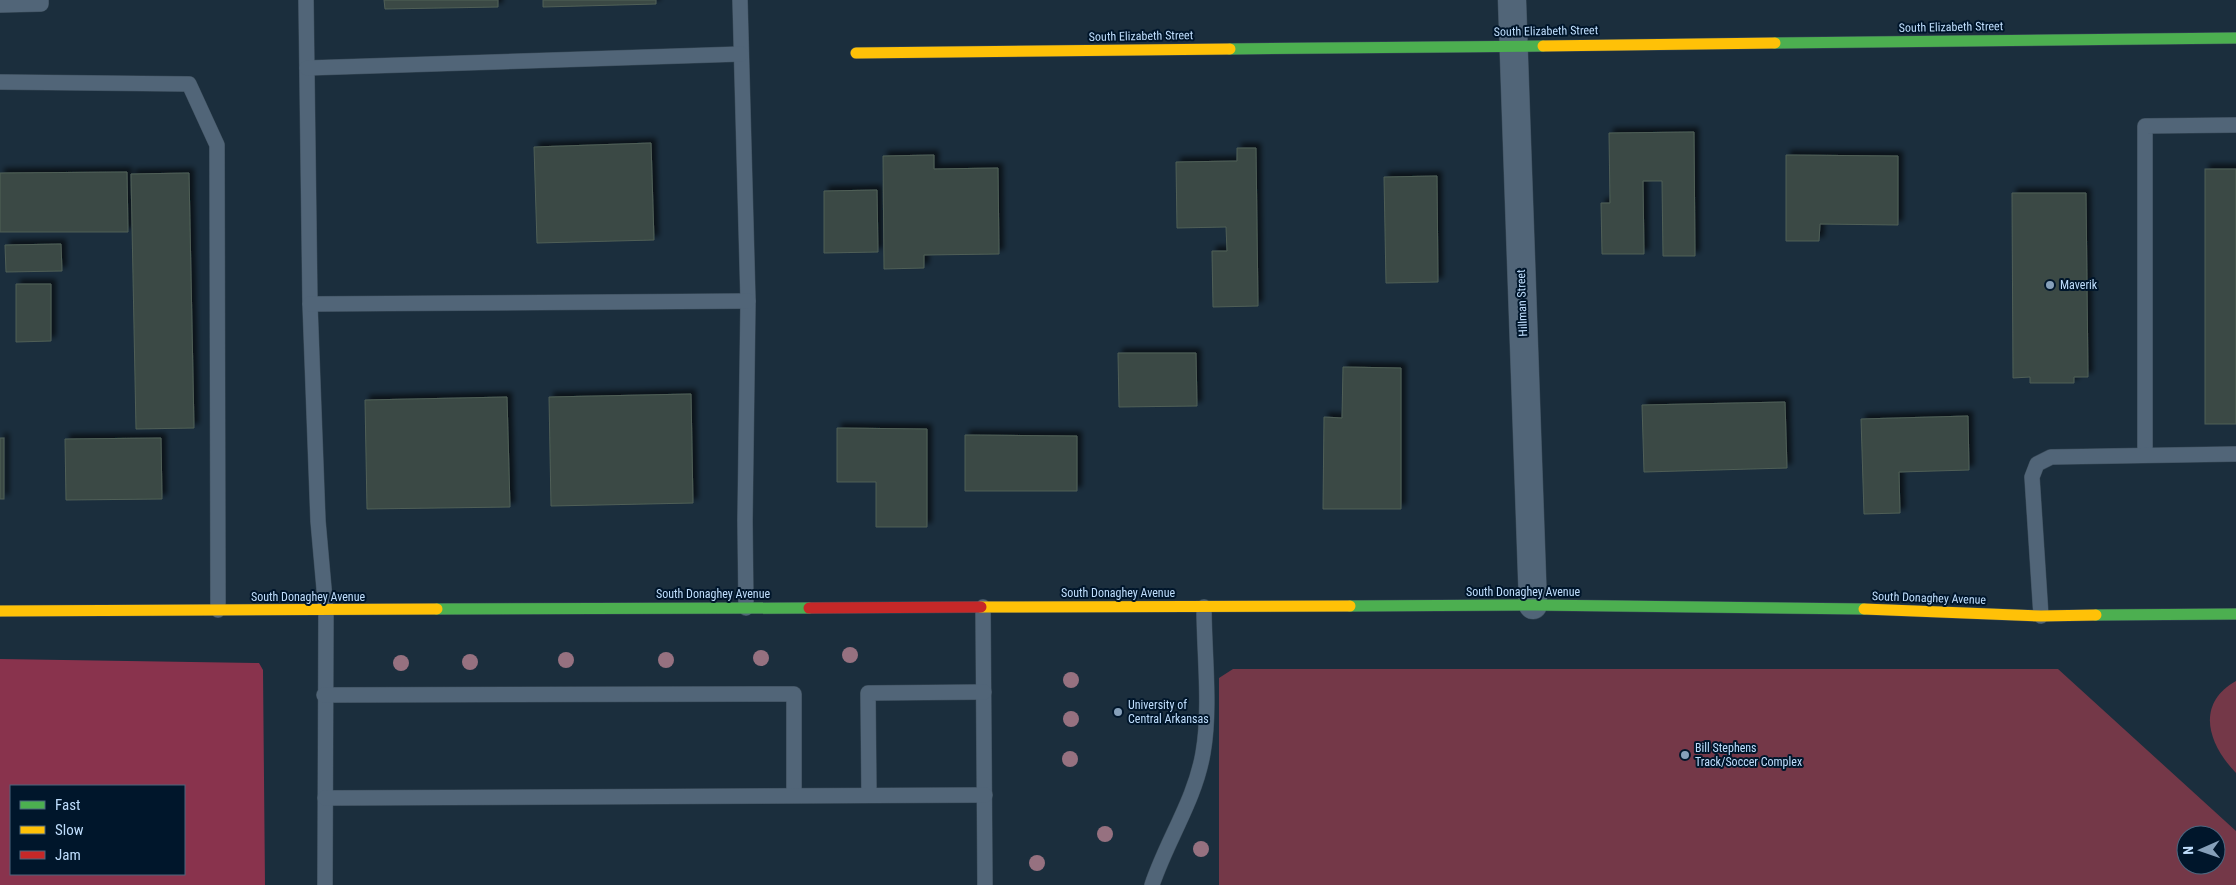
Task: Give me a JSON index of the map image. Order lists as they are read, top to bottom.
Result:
{
  "streets": {
    "street": ["South Elizabeth Street", "Hillman Street", "South Donaghey Avenue"]
  },
  "crossings": [
    ["South Elizabeth Street", "Hillman Street"],
    ["Hillman Street", "South Donaghey Avenue"]
  ],
  "places": ["Maverik", "University of Central Arkansas", "Bill Stephens Track/Soccer Complex"],
  "legend": ["Fast", "Slow", "Jam"],
  "north": "left"
}
